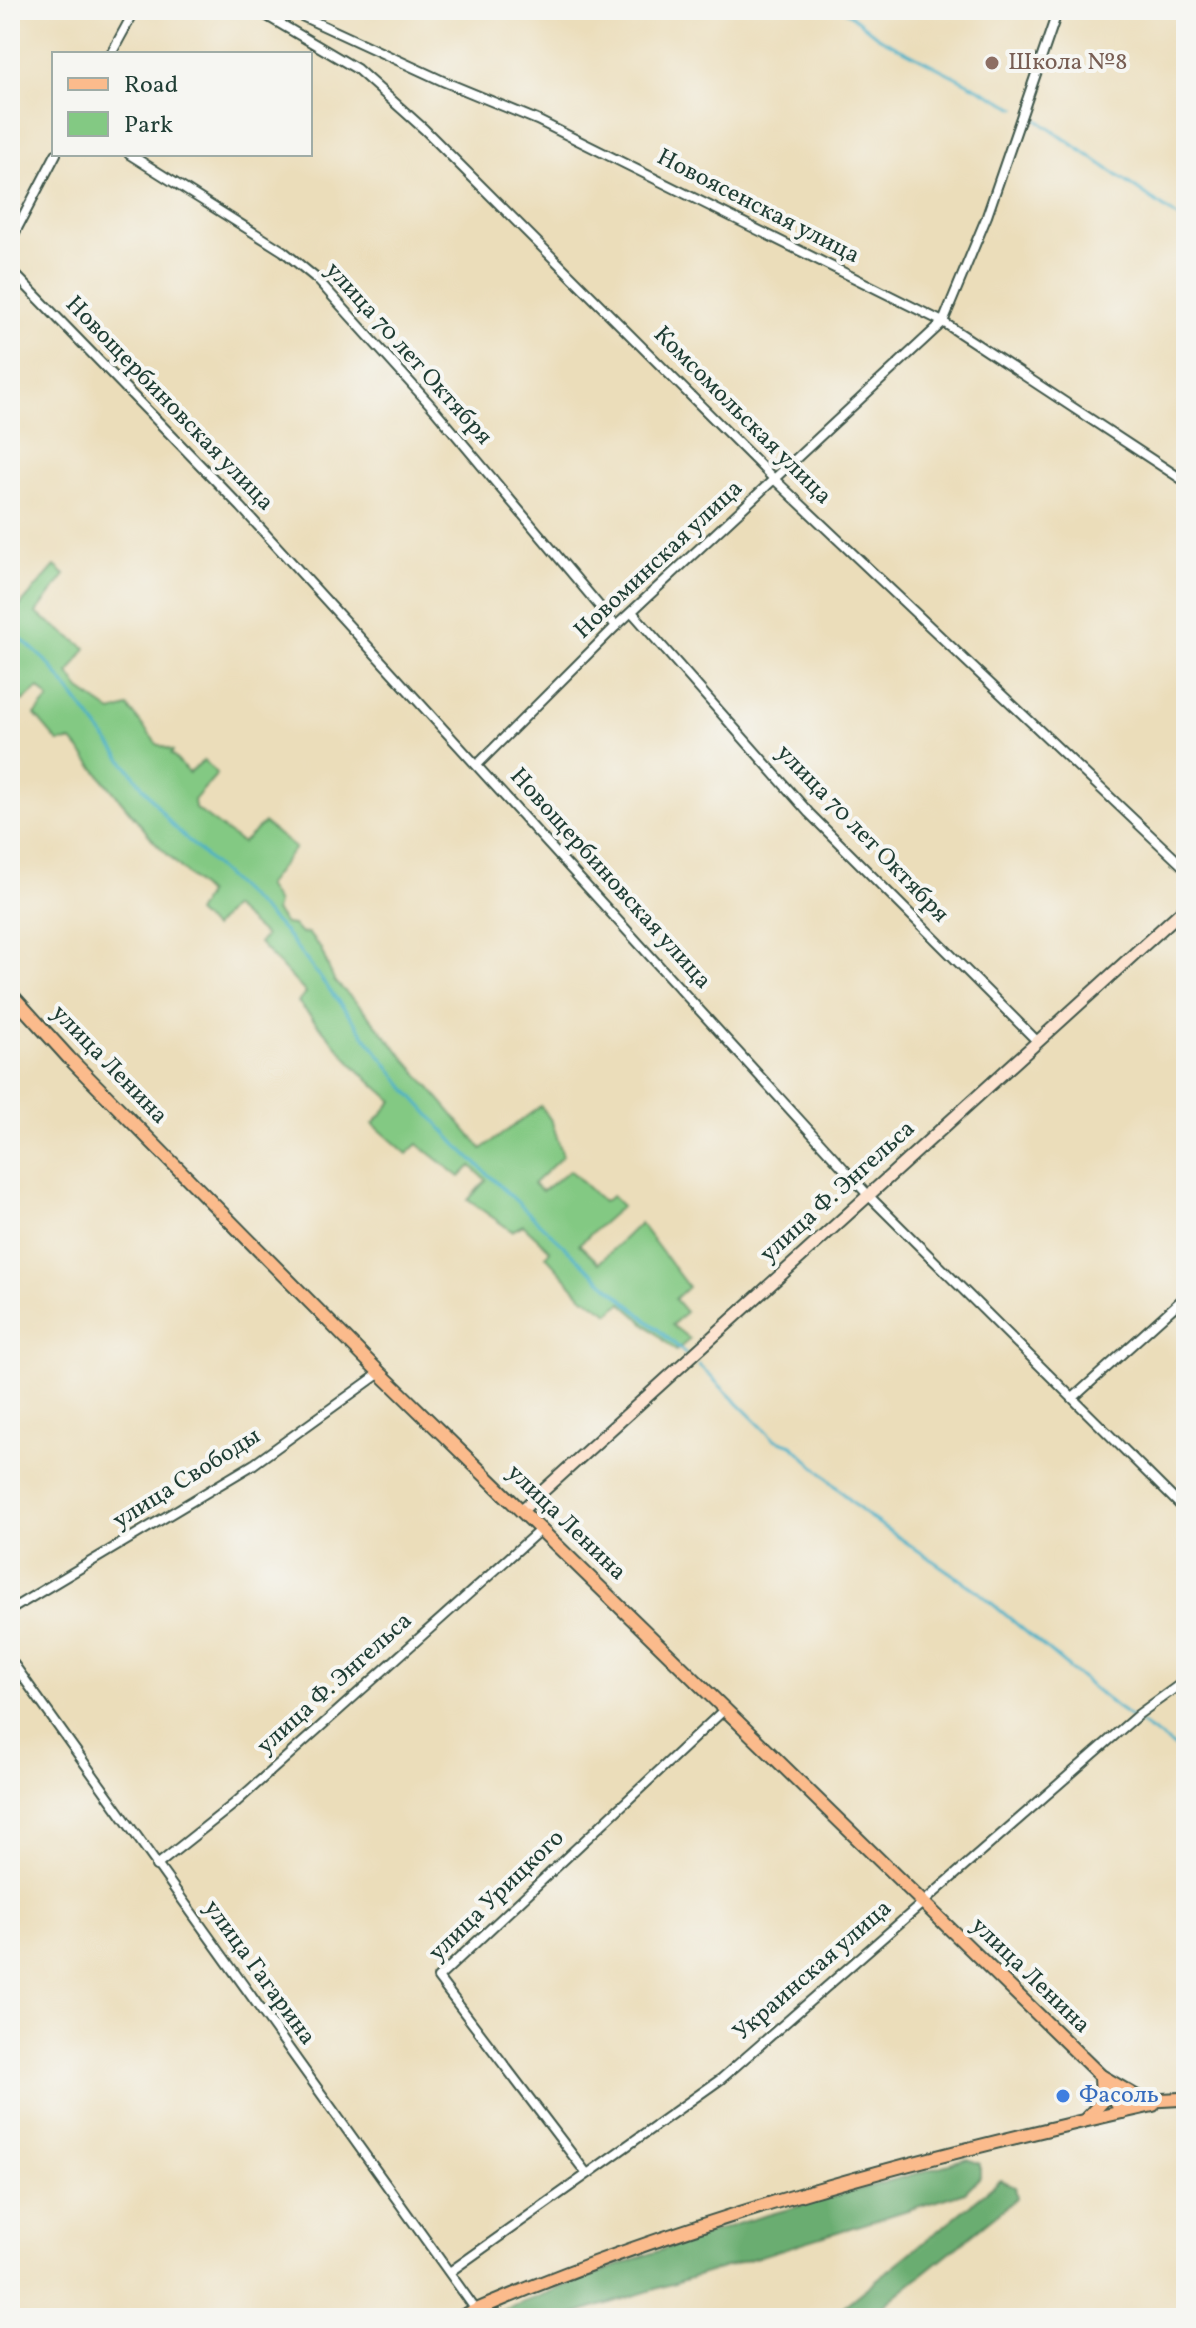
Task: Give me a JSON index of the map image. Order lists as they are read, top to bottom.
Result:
{
  "streets": {
    "main road": ["улица Ленина", "улица Ф. Энгельса"],
    "street": [
      "Новоясенская улица",
      "улица 70 лет Октября",
      "Новощербиновская улица",
      "Комсомольская улица",
      "Новоминская улица",
      "улица Свободы",
      "улица Урицкого",
      "Украинская улица",
      "улица Гагарина"
    ]
  },
  "crossings": [
    ["Новоясенская улица", "Новоминская улица"],
    ["улица 70 лет Октября", "Новоминская улица"],
    ["улица 70 лет Октября", "улица Ф. Энгельса"],
    ["Новощербиновская улица", "Новоминская улица"],
    ["Новощербиновская улица", "улица Ф. Энгельса"],
    ["Комсомольская улица", "Новоминская улица"],
    ["улица Ленина", "улица Ф. Энгельса"],
    ["улица Ленина", "улица Свободы"],
    ["улица Ленина", "улица Урицкого"],
    ["улица Ленина", "Украинская улица"],
    ["улица Ф. Энгельса", "улица Гагарина"],
    ["улица Урицкого", "Украинская улица"],
    ["Украинская улица", "улица Гагарина"]
  ],
  "places": ["Школа №8", "Фасоль"],
  "legend": ["Road", "Park"]
}
